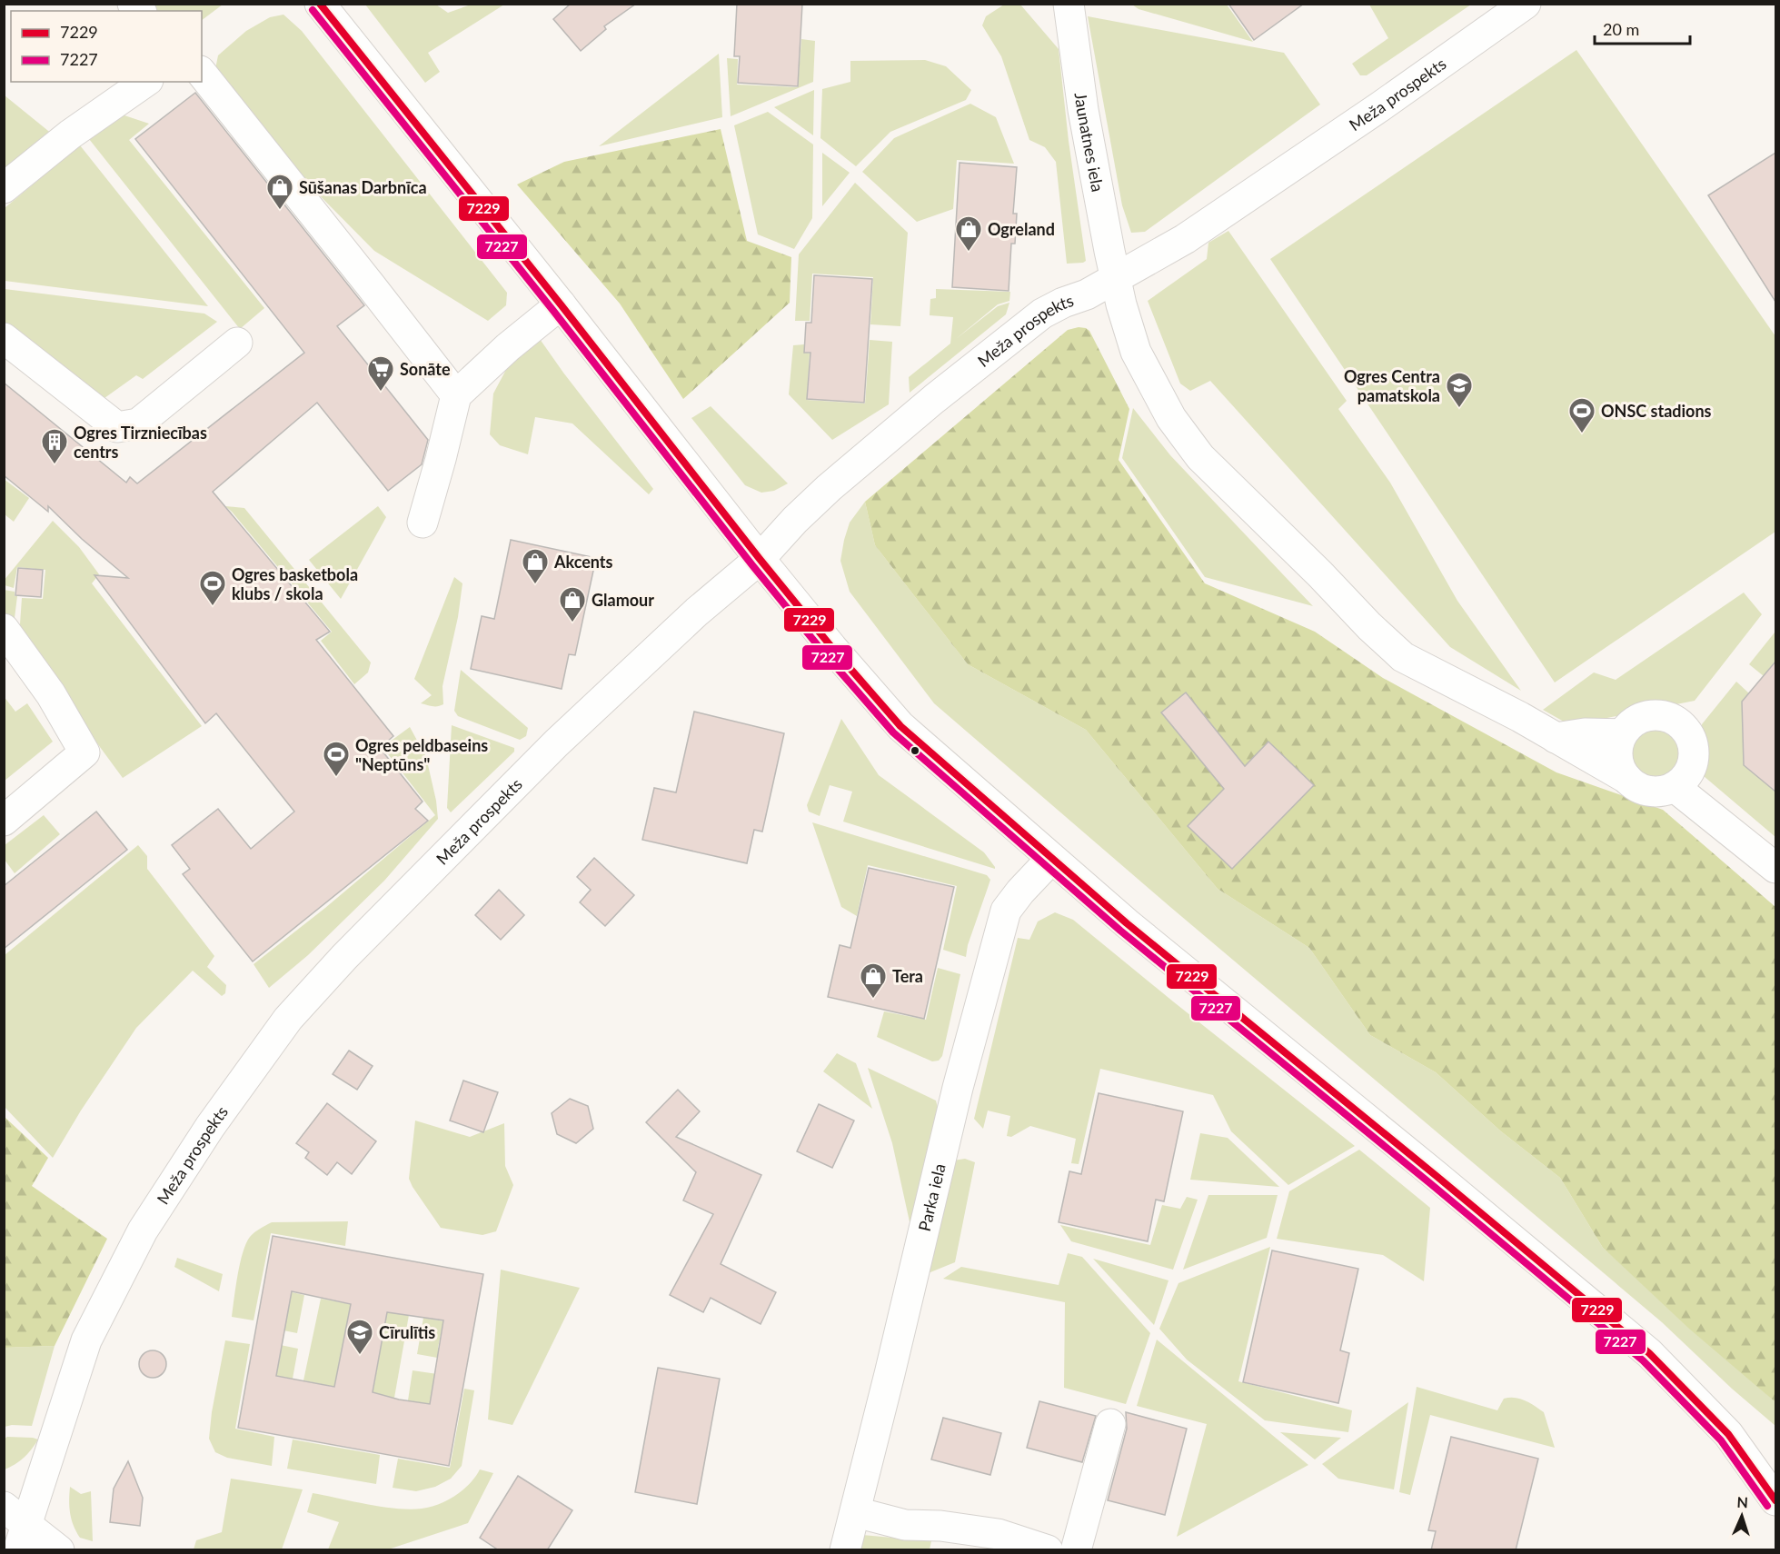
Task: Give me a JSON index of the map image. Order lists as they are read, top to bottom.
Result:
{
  "streets": {
    "street": ["Meža prospekts", "Jaunatnes iela", "Parka iela"]
  },
  "crossings": [
    ["Meža prospekts", "Jaunatnes iela"]
  ],
  "places": {
    "shop": [
      "Sūšanas Darbnīca",
      "Ogreland",
      "Akcents",
      "Glamour",
      "Tera"
    ],
    "supermarket": ["Sonāte"],
    "school or university": ["Ogres Centra pamatskola", "Cīrulītis"],
    "sports": ["ONSC stadions", "Ogres basketbola klubs / skola", "Ogres peldbaseins \"Neptūns\""],
    "building": ["Ogres Tirzniecības centrs"]
  },
  "lines": ["transit line 7229", "transit line 7227"],
  "legend": ["7229", "7227"],
  "scale_bar": "20 m",
  "north": "top"
}
